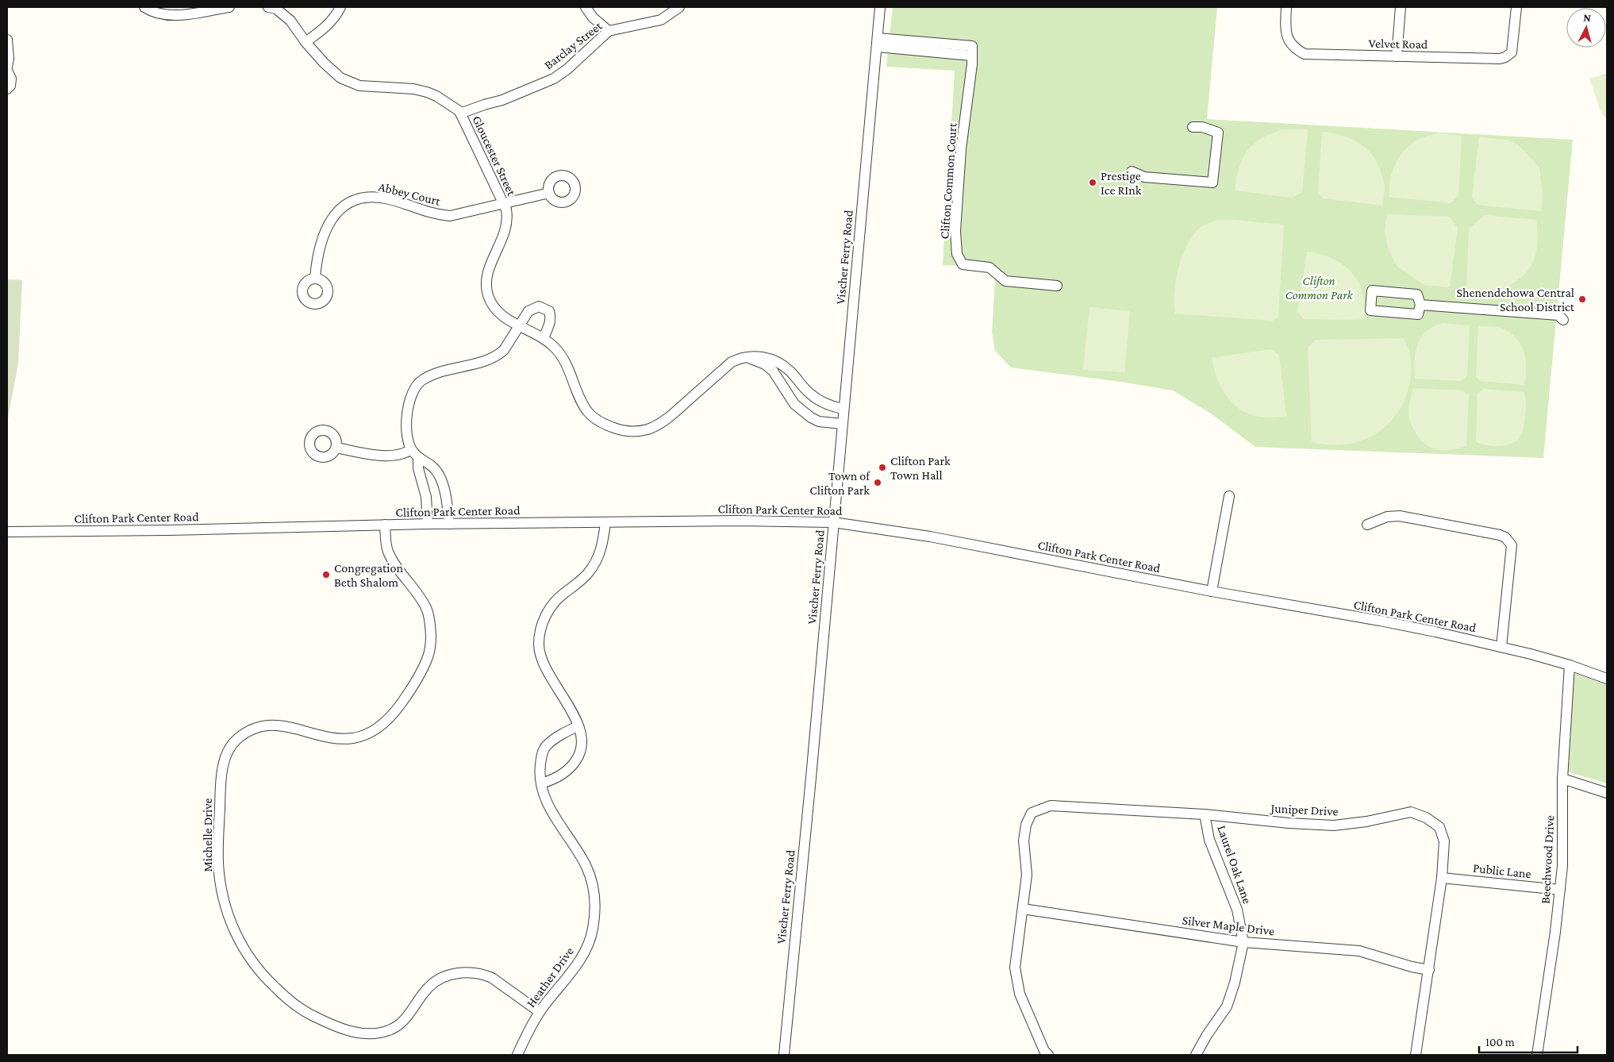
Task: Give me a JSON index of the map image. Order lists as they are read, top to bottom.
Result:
{
  "streets": {
    "street": [
      "Velvet Road",
      "Barclay Street",
      "Gloucester Street",
      "Clifton Common Court",
      "Abbey Court",
      "Vischer Ferry Road",
      "Clifton Park Center Road",
      "Juniper Drive",
      "Michelle Drive",
      "Beechwood Drive",
      "Laurel Oak Lane",
      "Public Lane",
      "Silver Maple Drive",
      "Heather Drive"
    ]
  },
  "crossings": [
    ["Barclay Street", "Gloucester Street"],
    ["Gloucester Street", "Abbey Court"],
    ["Gloucester Street", "Vischer Ferry Road"],
    ["Clifton Common Court", "Vischer Ferry Road"],
    ["Vischer Ferry Road", "Clifton Park Center Road"],
    ["Clifton Park Center Road", "Michelle Drive"],
    ["Clifton Park Center Road", "Beechwood Drive"],
    ["Juniper Drive", "Laurel Oak Lane"],
    ["Juniper Drive", "Public Lane"],
    ["Juniper Drive", "Silver Maple Drive"],
    ["Michelle Drive", "Heather Drive"],
    ["Beechwood Drive", "Public Lane"],
    ["Laurel Oak Lane", "Silver Maple Drive"]
  ],
  "parks": ["Clifton Common Park"],
  "places": [
    "Prestige Ice RInk",
    "Shenendehowa Central School District",
    "Clifton Park Town Hall",
    "Town of Clifton Park",
    "Congregation Beth Shalom"
  ],
  "scale_bar": "100 m",
  "north": "top"
}
